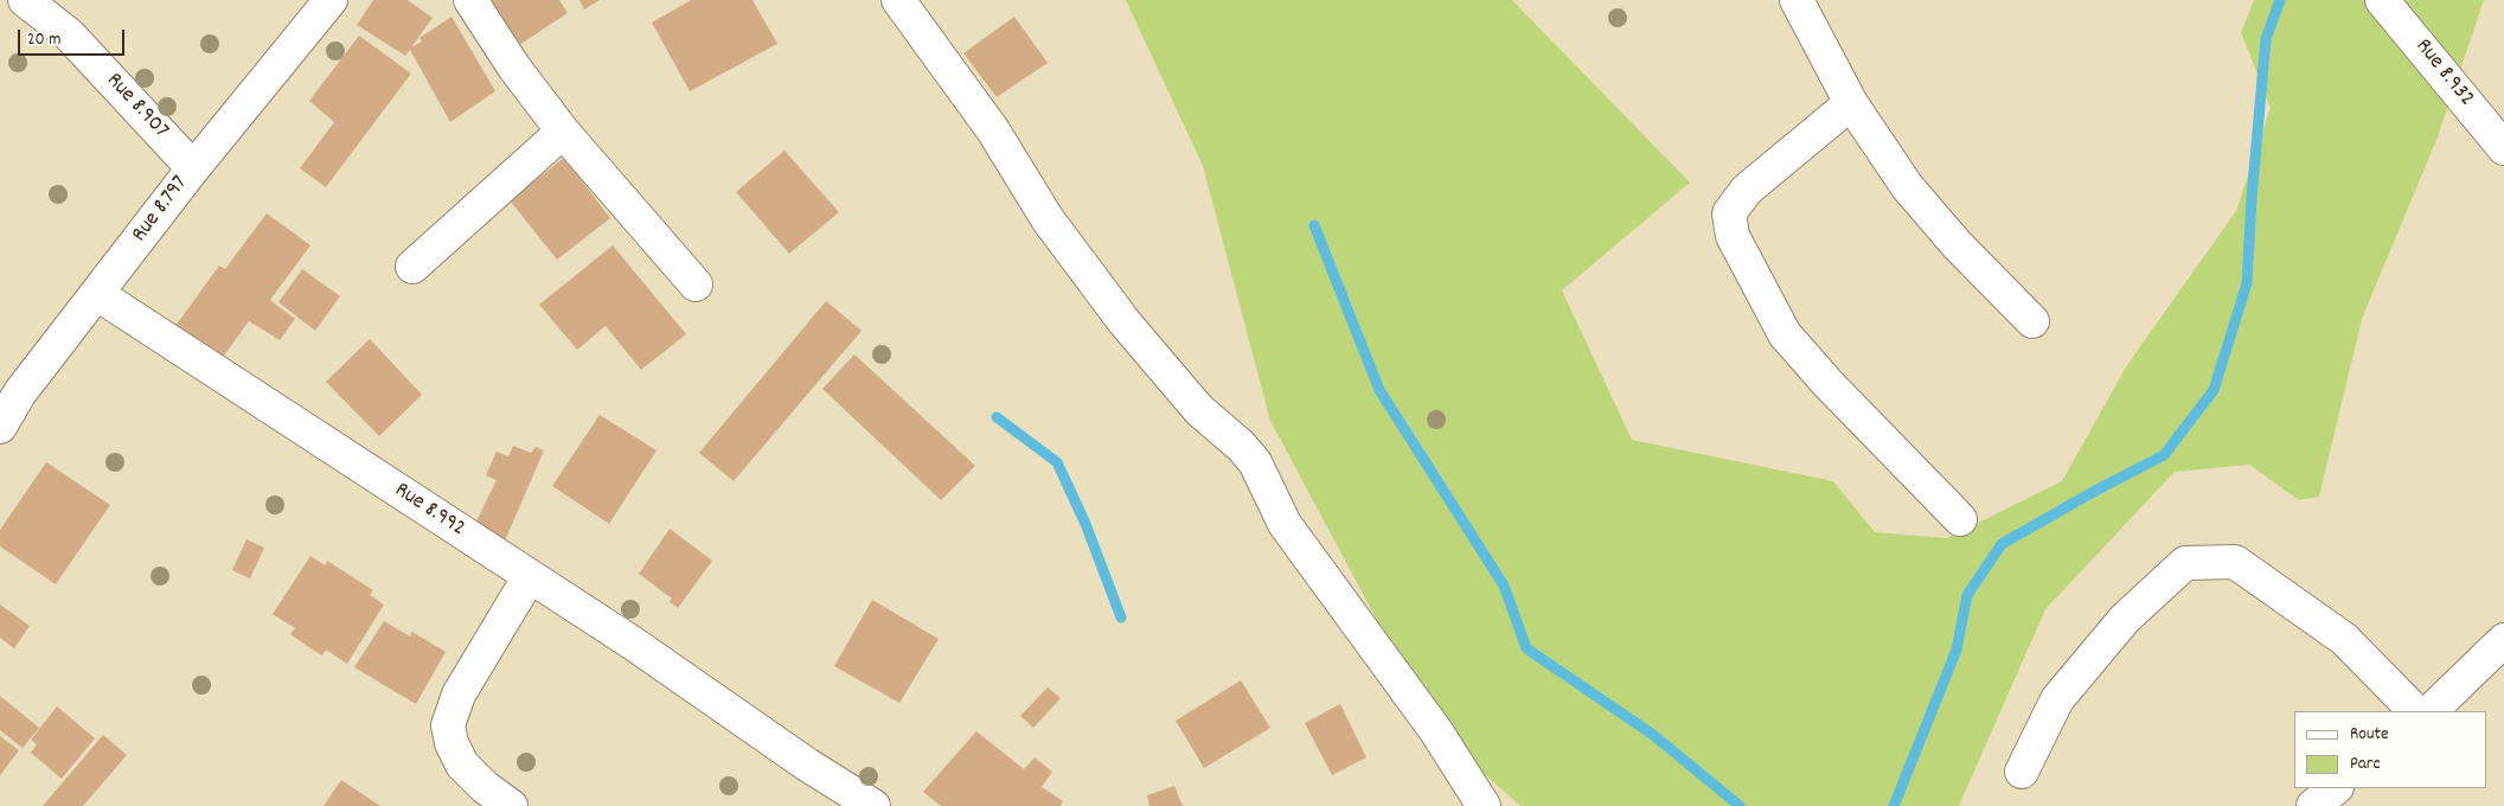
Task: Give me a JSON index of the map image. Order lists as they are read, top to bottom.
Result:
{
  "streets": {
    "street": [
      "Rue 8.932",
      "Rue 8.907",
      "Rue 8.797",
      "Rue 8.992"
    ]
  },
  "crossings": [
    ["Rue 8.907", "Rue 8.797"],
    ["Rue 8.797", "Rue 8.992"]
  ],
  "legend": ["Route", "Parc"],
  "scale_bar": "20 m"
}
